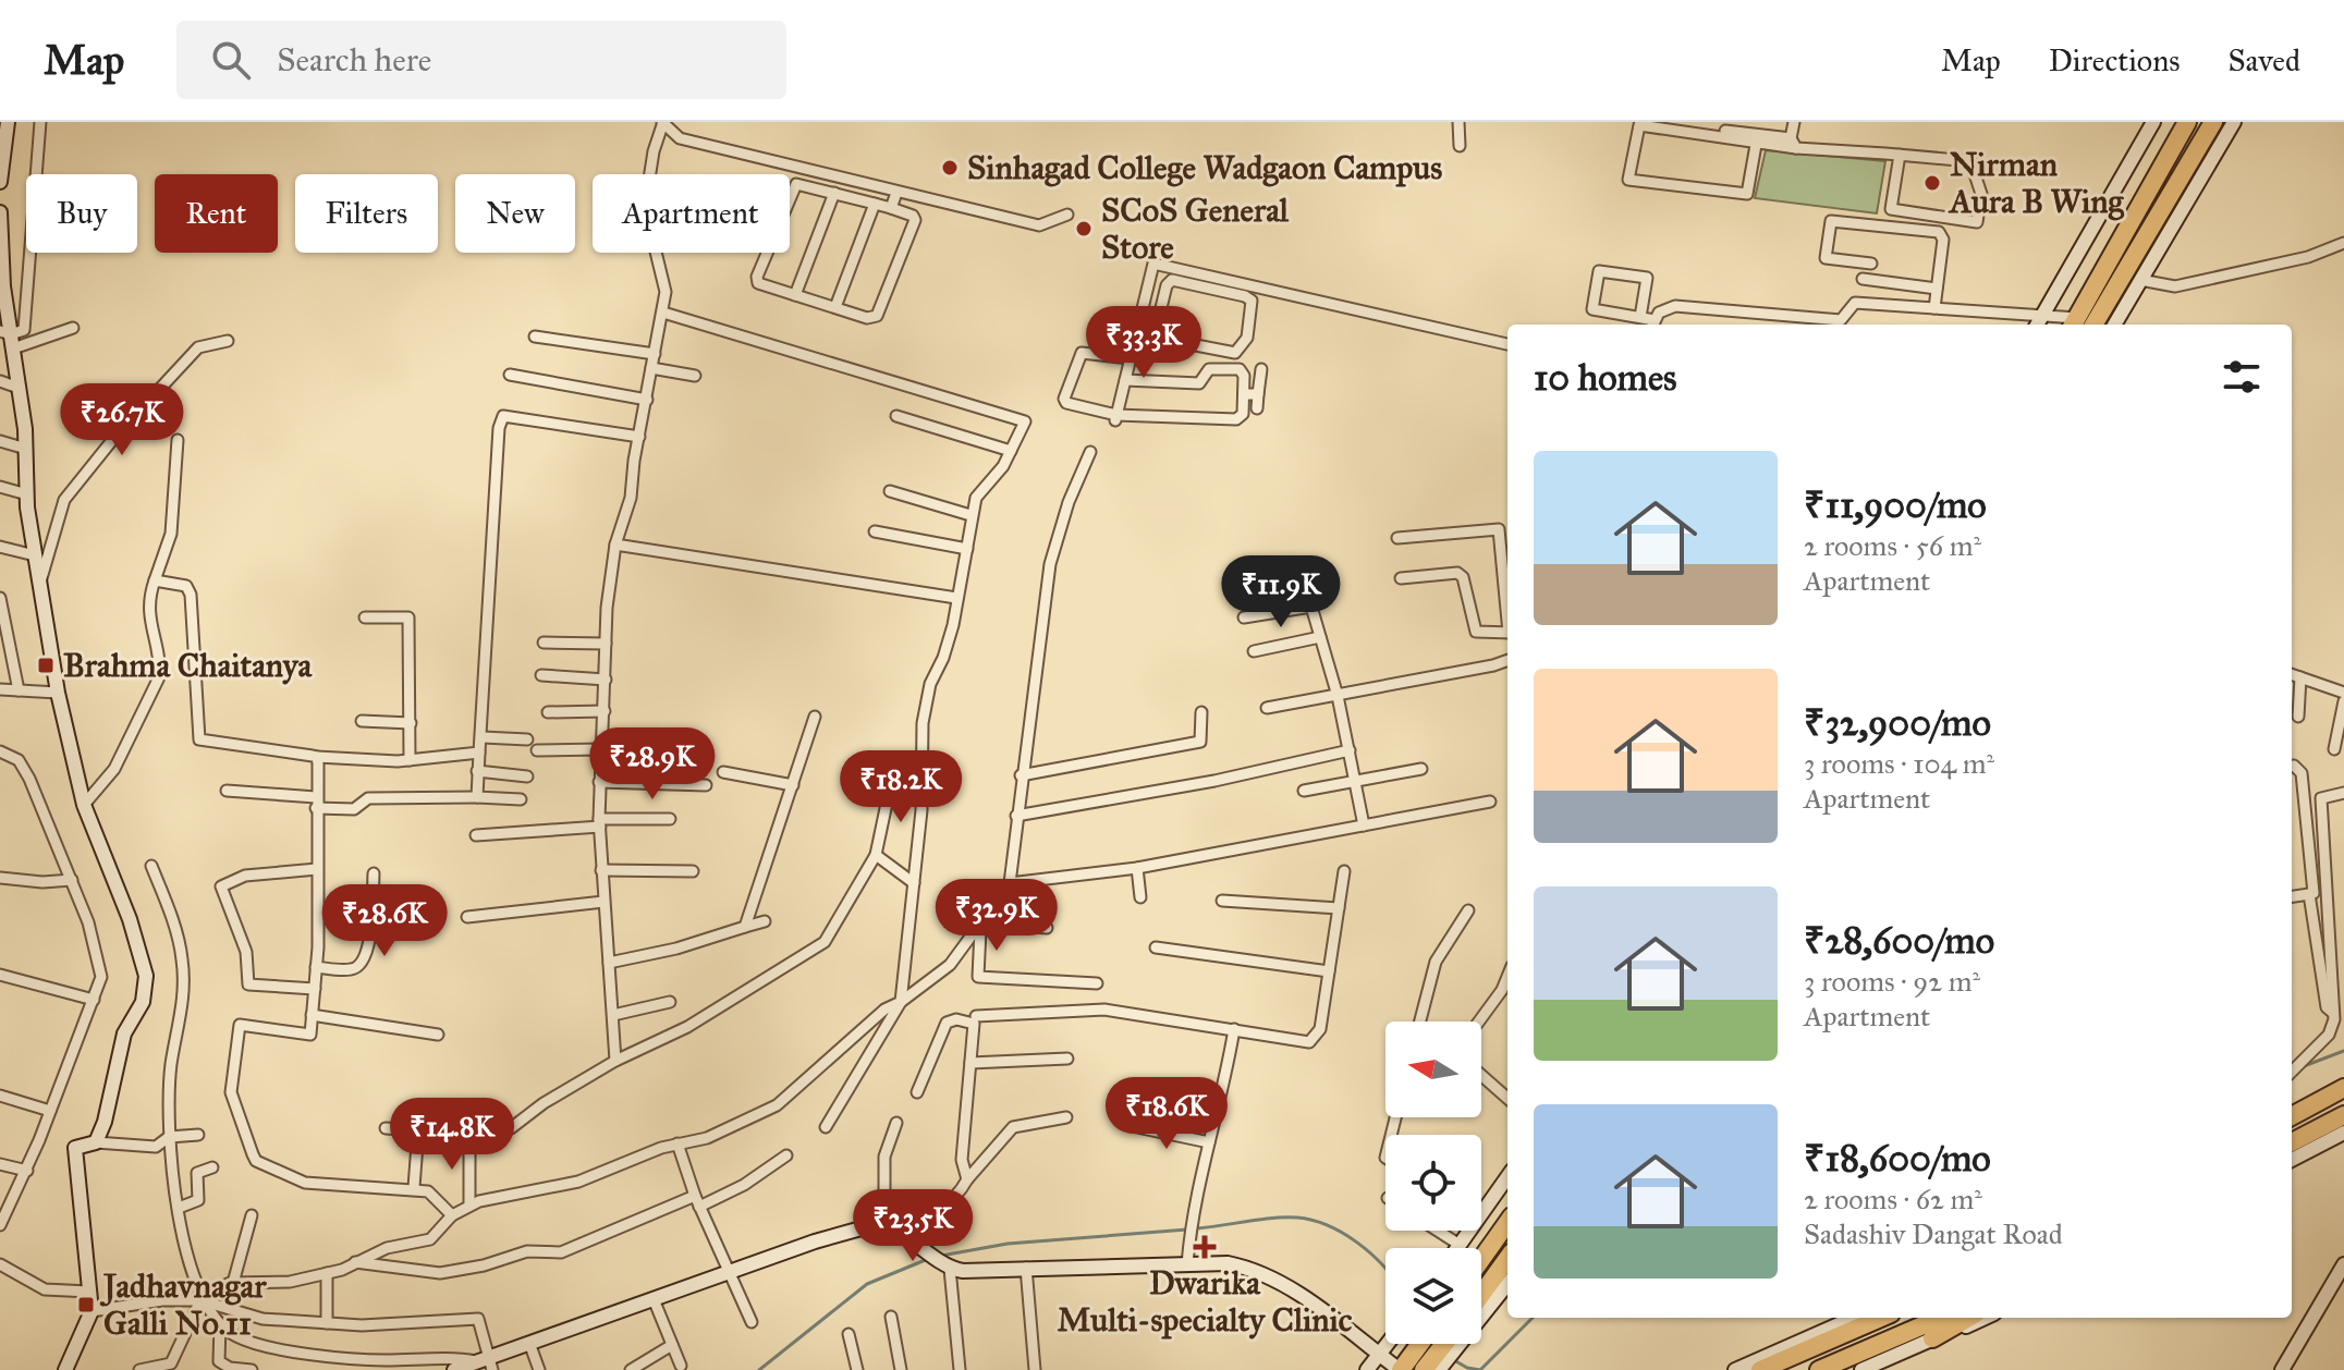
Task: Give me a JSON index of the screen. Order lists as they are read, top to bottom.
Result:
{
  "places": {
    "other": ["Sinhagad College Wadgaon Campus", "Nirman Aura B Wing", "SCoS General Store"],
    "transit": ["Brahma Chaitanya", "Jadhavnagar Galli No.11"],
    "health": ["Dwarika Multi-specialty Clinic"]
  },
  "north": "left",
  "page": {
    "header": "Map",
    "search": "Search here",
    "nav": ["Map", "Directions", "Saved"],
    "chip": [
      "Buy",
      "Rent",
      "Filters",
      "New",
      "Apartment"
    ],
    "price": [
      "₹33.3K",
      "₹26.7K",
      "₹11.9K",
      "₹28.9K",
      "₹18.2K",
      "₹32.9K",
      "₹28.6K",
      "₹18.6K",
      "₹14.8K",
      "₹23.5K"
    ],
    "heading": "10 homes",
    "list": [
      {
        "name": "₹11,900/mo",
        "note": "2 rooms · 56 m² · Apartment"
      },
      {
        "name": "₹32,900/mo",
        "note": "3 rooms · 104 m² · Apartment"
      },
      {
        "name": "₹28,600/mo",
        "note": "3 rooms · 92 m² · Apartment"
      },
      {
        "name": "₹18,600/mo",
        "note": "2 rooms · 62 m² · Sadashiv Dangat Road"
      }
    ]
  }
}
